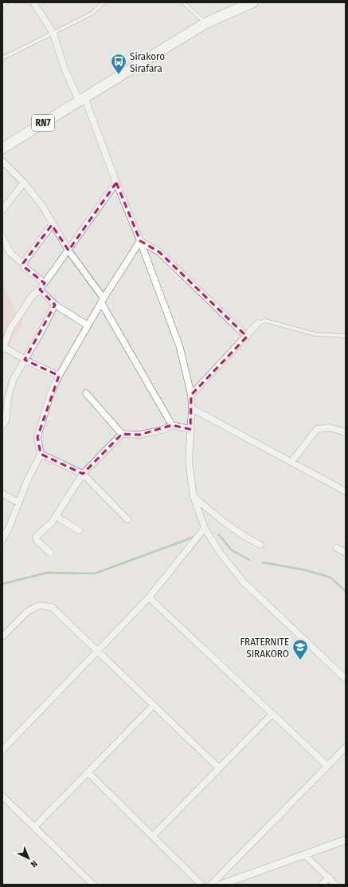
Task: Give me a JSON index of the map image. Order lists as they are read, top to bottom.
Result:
{
  "streets": {
    "highway": ["RN7"]
  },
  "places": {
    "bus stop": ["Sirakoro Sirafara"],
    "school or university": ["FRATERNITE SIRAKORO"]
  },
  "north": "bottom right"
}
